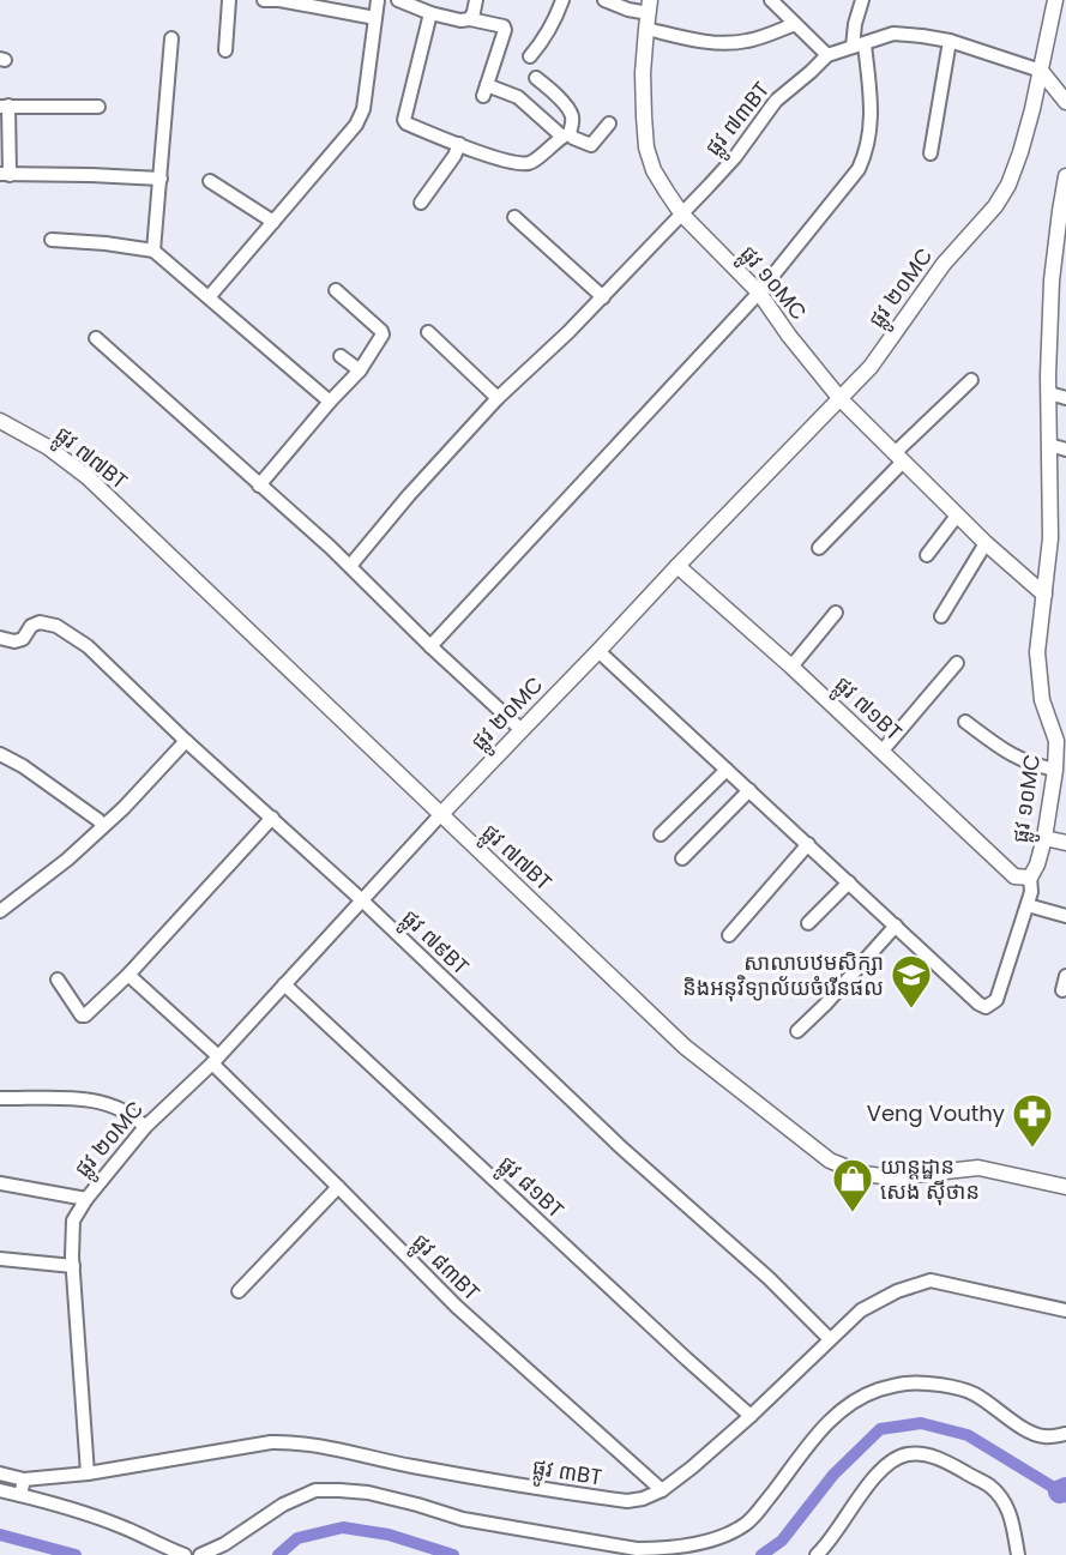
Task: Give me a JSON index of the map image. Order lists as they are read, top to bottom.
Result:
{
  "streets": {
    "street": [
      "ផ្លូវ ៧៣BT",
      "ផ្លូវ ១០MC",
      "ផ្លូវ ២០MC",
      "ផ្លូវ ៧៧BT",
      "ផ្លូវ ៧១BT",
      "ផ្លូវ ៧៩BT",
      "ផ្លូវ ៨១BT",
      "ផ្លូវ ៨៣BT",
      "ផ្លូវ ៣BT"
    ]
  },
  "crossings": [
    ["ផ្លូវ ៧៣BT", "ផ្លូវ ១០MC"],
    ["ផ្លូវ ៧៣BT", "ផ្លូវ ២០MC"],
    ["ផ្លូវ ១០MC", "ផ្លូវ ២០MC"],
    ["ផ្លូវ ១០MC", "ផ្លូវ ៧១BT"],
    ["ផ្លូវ ២០MC", "ផ្លូវ ៧៧BT"],
    ["ផ្លូវ ២០MC", "ផ្លូវ ៧១BT"],
    ["ផ្លូវ ២០MC", "ផ្លូវ ៧៩BT"],
    ["ផ្លូវ ២០MC", "ផ្លូវ ៨១BT"],
    ["ផ្លូវ ២០MC", "ផ្លូវ ៨៣BT"],
    ["ផ្លូវ ២០MC", "ផ្លូវ ៣BT"],
    ["ផ្លូវ ៧៩BT", "ផ្លូវ ៣BT"],
    ["ផ្លូវ ៨១BT", "ផ្លូវ ៣BT"],
    ["ផ្លូវ ៨៣BT", "ផ្លូវ ៣BT"]
  ],
  "places": {
    "school or university": ["សាលាបឋមសិក្សា និងអនុវិទ្យាល័យចំរើនផល"],
    "pharmacy": ["Veng Vouthy"],
    "shop": ["យាន្ដដ្ឋាន សេង ស៊ីថាន"]
  }
}
